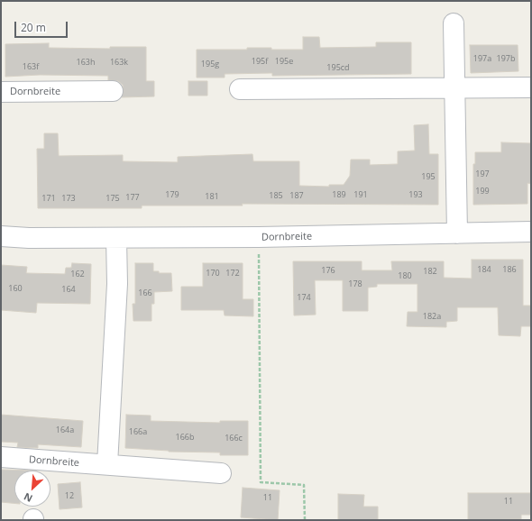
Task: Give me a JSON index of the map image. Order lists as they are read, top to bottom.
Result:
{
  "streets": {
    "street": ["Dornbreite"]
  },
  "house_numbers": [
    "197a",
    "197b",
    "195f",
    "195e",
    "163h",
    "163k",
    "195g",
    "163f",
    "195cd",
    "197",
    "195",
    "199",
    "179",
    "189",
    "191",
    "193",
    "185",
    "187",
    "181",
    "177",
    "171",
    "173",
    "175",
    "184",
    "186",
    "176",
    "182",
    "170",
    "172",
    "162",
    "180",
    "178",
    "160",
    "164",
    "166",
    "174",
    "182a",
    "164a",
    "166a",
    "166b",
    "166c",
    "12",
    "11",
    "11"
  ],
  "scale_bar": "20 m",
  "north": "bottom left"
}
